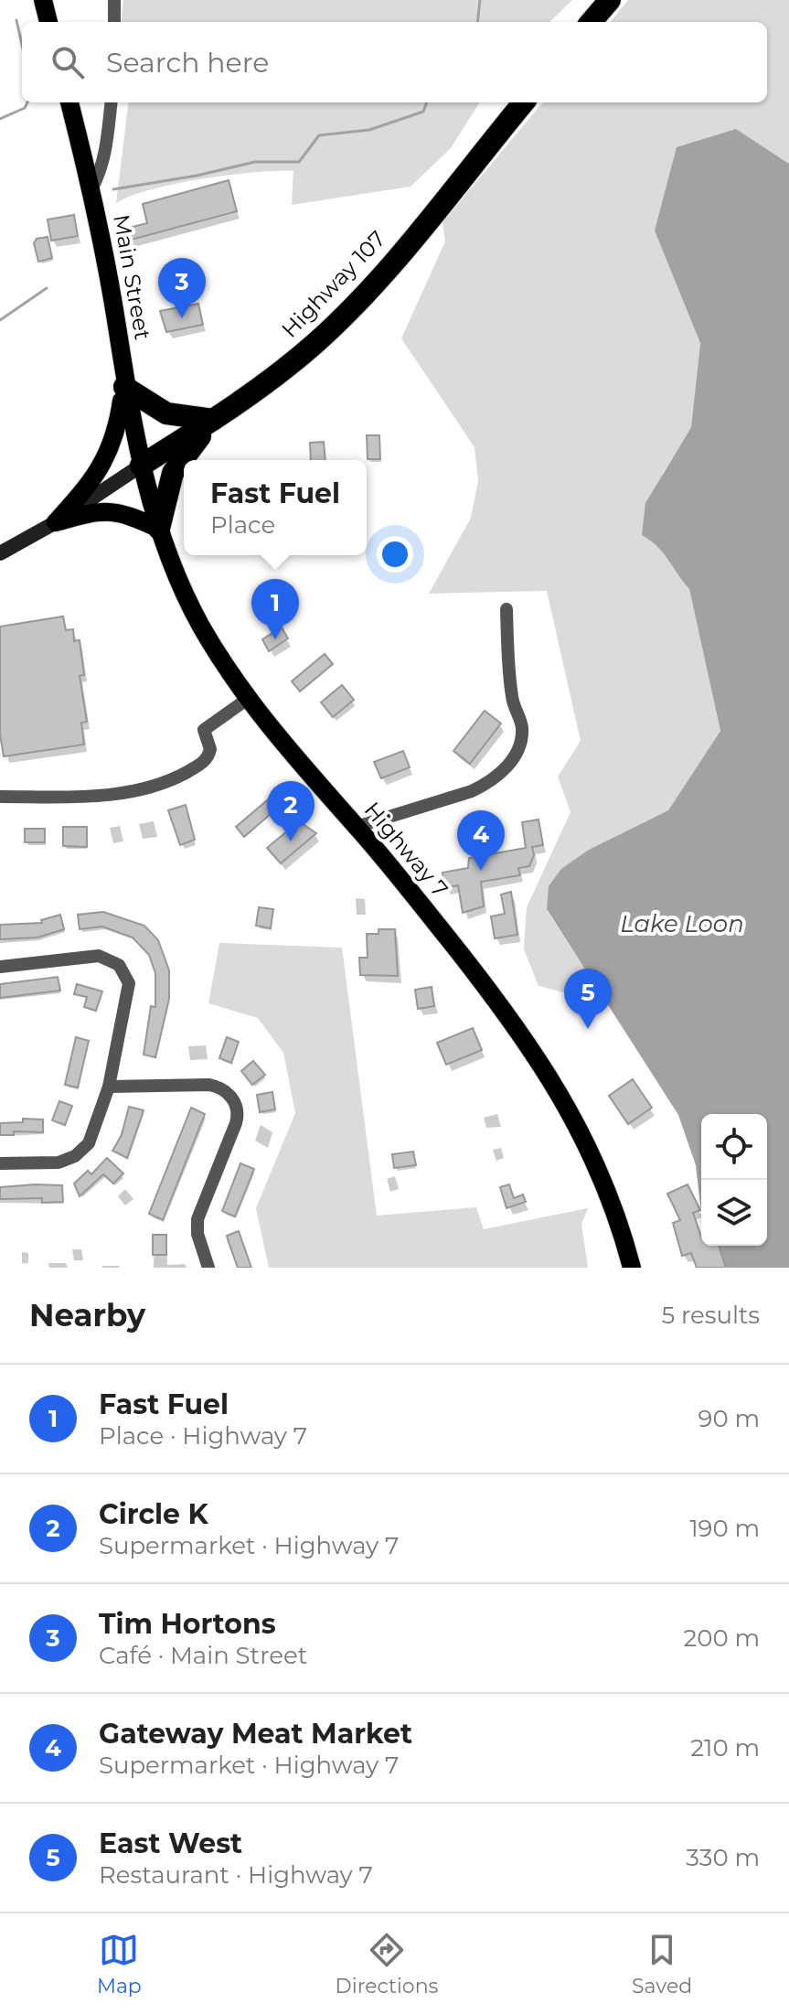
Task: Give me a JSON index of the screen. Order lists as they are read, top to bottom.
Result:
{
  "streets": {
    "highway": ["Highway 107"],
    "main road": ["Main Street", "Highway 7"]
  },
  "crossings": [
    ["Main Street", "Highway 107"],
    ["Main Street", "Highway 7"],
    ["Highway 107", "Highway 7"]
  ],
  "water": ["Lake Loon"],
  "page": {
    "search": "Search here",
    "pins": [
      "3",
      "1",
      "2",
      "4",
      "5"
    ],
    "popup": ["Fast Fuel", "Place"],
    "heading": ["Nearby", "5 results"],
    "list": [
      {
        "mark": "1",
        "name": "Fast Fuel",
        "note": "Place · Highway 7",
        "value": "90 m"
      },
      {
        "mark": "2",
        "name": "Circle K",
        "note": "Supermarket · Highway 7",
        "value": "190 m"
      },
      {
        "mark": "3",
        "name": "Tim Hortons",
        "note": "Café · Main Street",
        "value": "200 m"
      },
      {
        "mark": "4",
        "name": "Gateway Meat Market",
        "note": "Supermarket · Highway 7",
        "value": "210 m"
      },
      {
        "mark": "5",
        "name": "East West",
        "note": "Restaurant · Highway 7",
        "value": "330 m"
      }
    ],
    "nav": ["Map", "Directions", "Saved"]
  }
}
